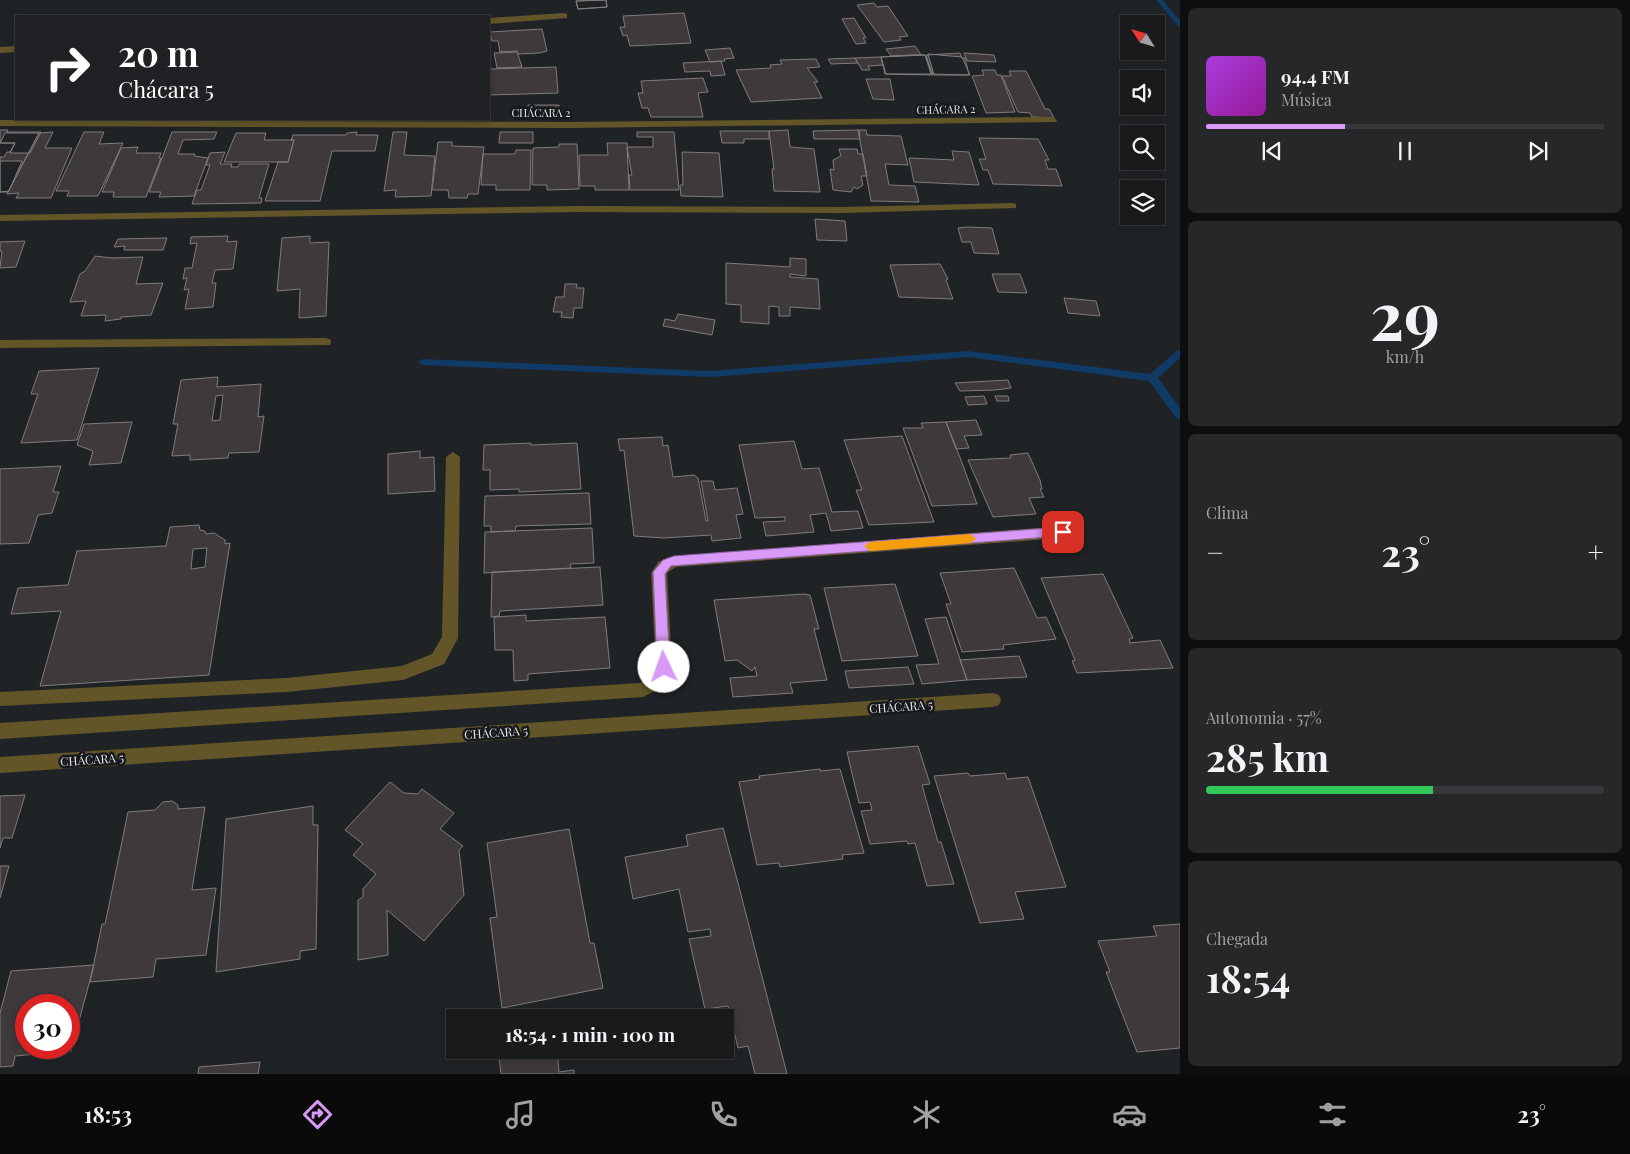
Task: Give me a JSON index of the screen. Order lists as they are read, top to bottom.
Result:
{
  "streets": {
    "street": ["CHÁCARA 2", "CHÁCARA 5"]
  },
  "north": "top left",
  "page": {
    "turn": ["20 m", "Chácara 5"],
    "song": ["94.4 FM", "Música"],
    "tile": [
      ["29", "km/h"],
      "Clima",
      ["Autonomia · 57%", "285 km"],
      ["Chegada", "18:54"]
    ],
    "heat": ["−", "23°", "+"],
    "limit": "30",
    "trip": "18:54 · 1 min · 100 m",
    "tabs": ["18:53", "23°"]
  }
}
